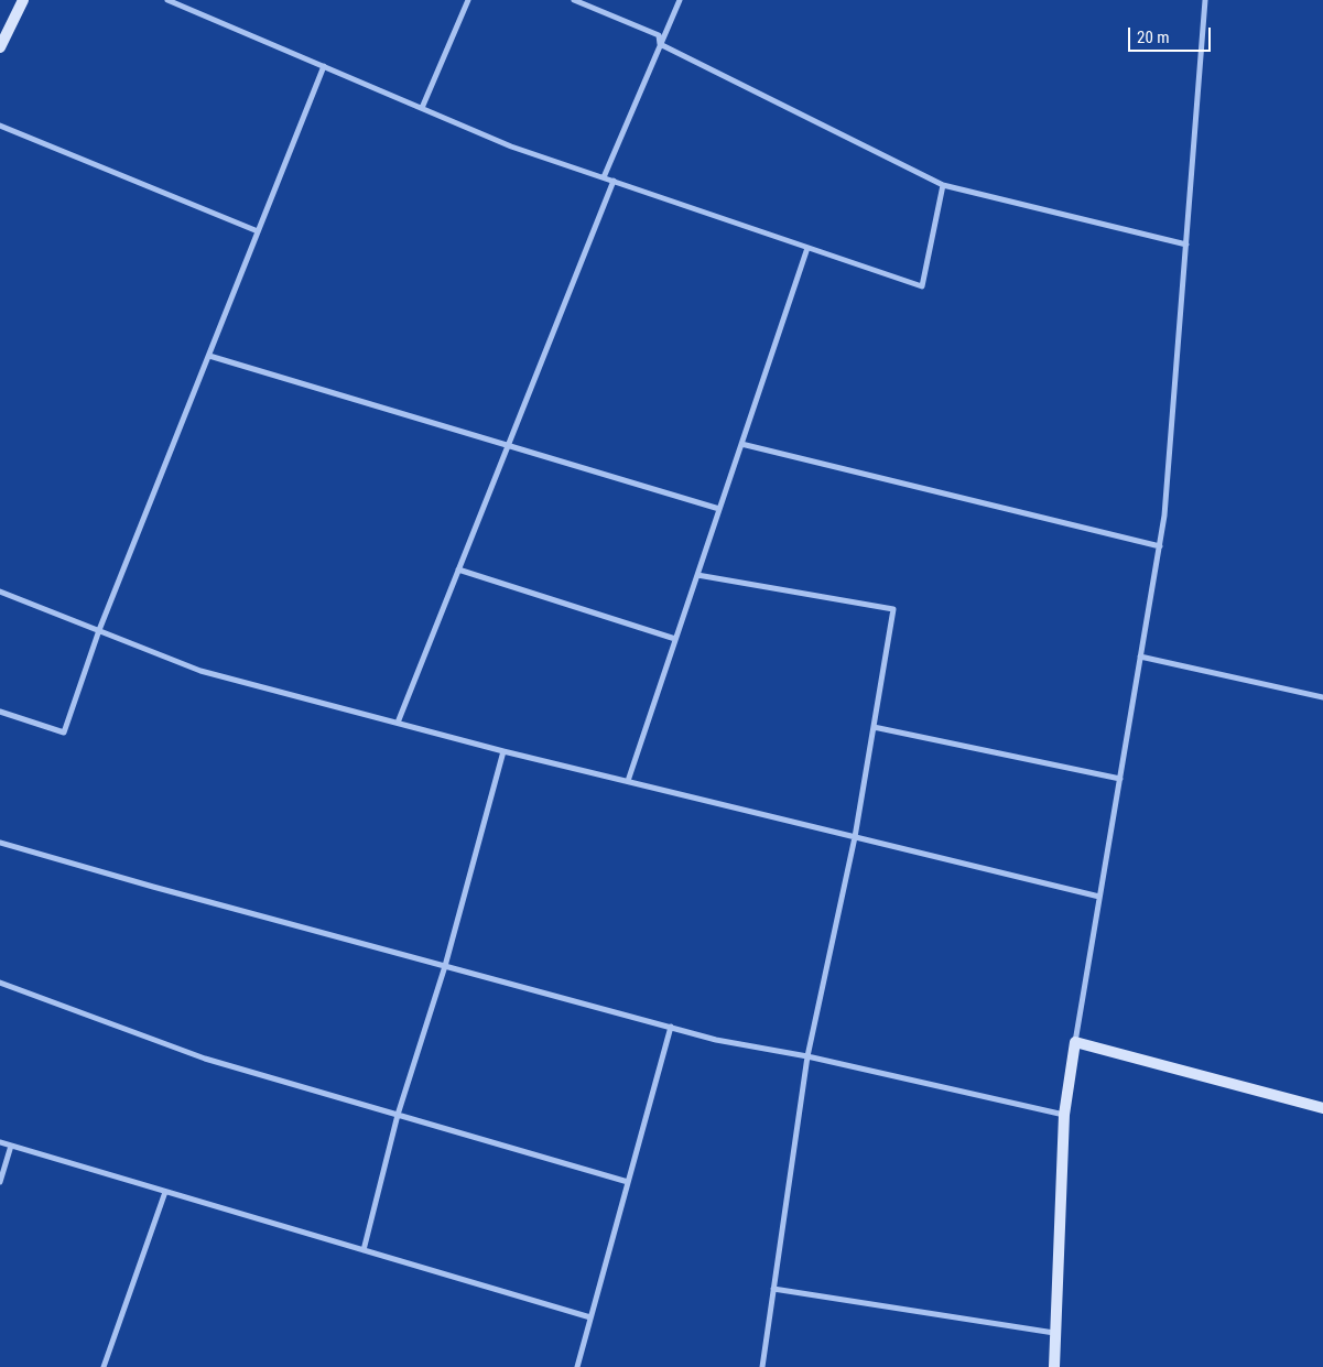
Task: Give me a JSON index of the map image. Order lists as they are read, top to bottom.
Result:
{
  "scale_bar": "20 m"
}
